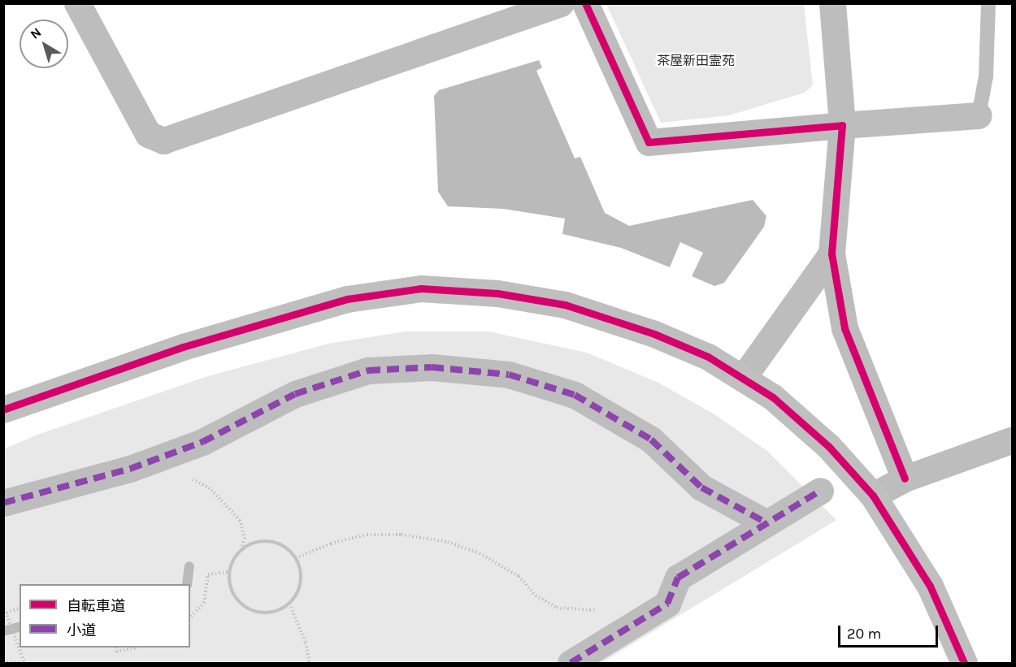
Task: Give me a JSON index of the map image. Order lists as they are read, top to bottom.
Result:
{
  "parks": ["茶屋新田霊苑"],
  "legend": ["自転車道", "小道"],
  "scale_bar": "20 m",
  "north": "top left"
}
